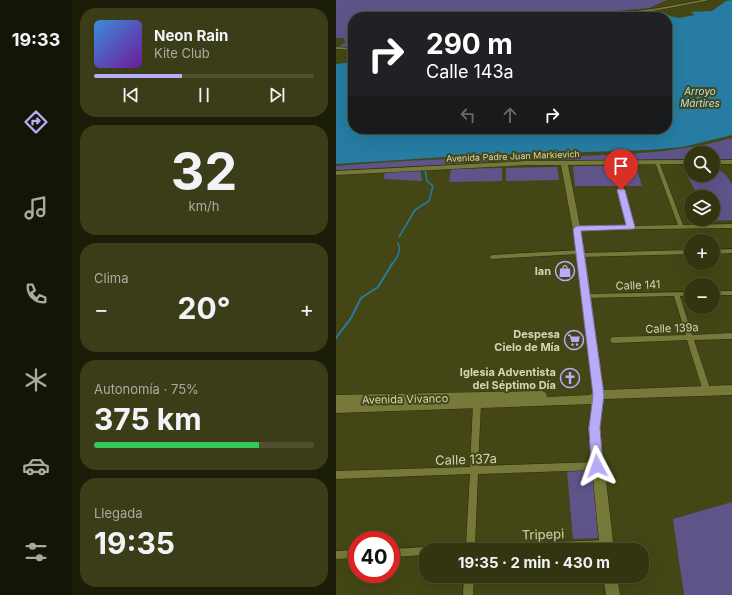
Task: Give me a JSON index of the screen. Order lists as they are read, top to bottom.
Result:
{
  "streets": {
    "main road": ["Avenida Padre Juan Markievich", "Avenida Vivanco"],
    "street": ["Calle 141", "Calle 139a", "Calle 137a"]
  },
  "water": ["Arroyo Mártires"],
  "places": {
    "shop": ["Ian"],
    "supermarket": ["Despesa Cielo de Mía"],
    "church": ["Iglesia Adventista del Séptimo Día"]
  },
  "page": {
    "tabs": "19:33",
    "turn": ["290 m", "Calle 143a"],
    "song": ["Neon Rain", "Kite Club"],
    "tile": [
      ["32", "km/h"],
      "Clima",
      ["Autonomía · 75%", "375 km"],
      ["Llegada", "19:35"]
    ],
    "map_buttons": ["+", "−"],
    "heat": ["−", "20°", "+"],
    "limit": "40",
    "trip": "19:35 · 2 min · 430 m"
  }
}
